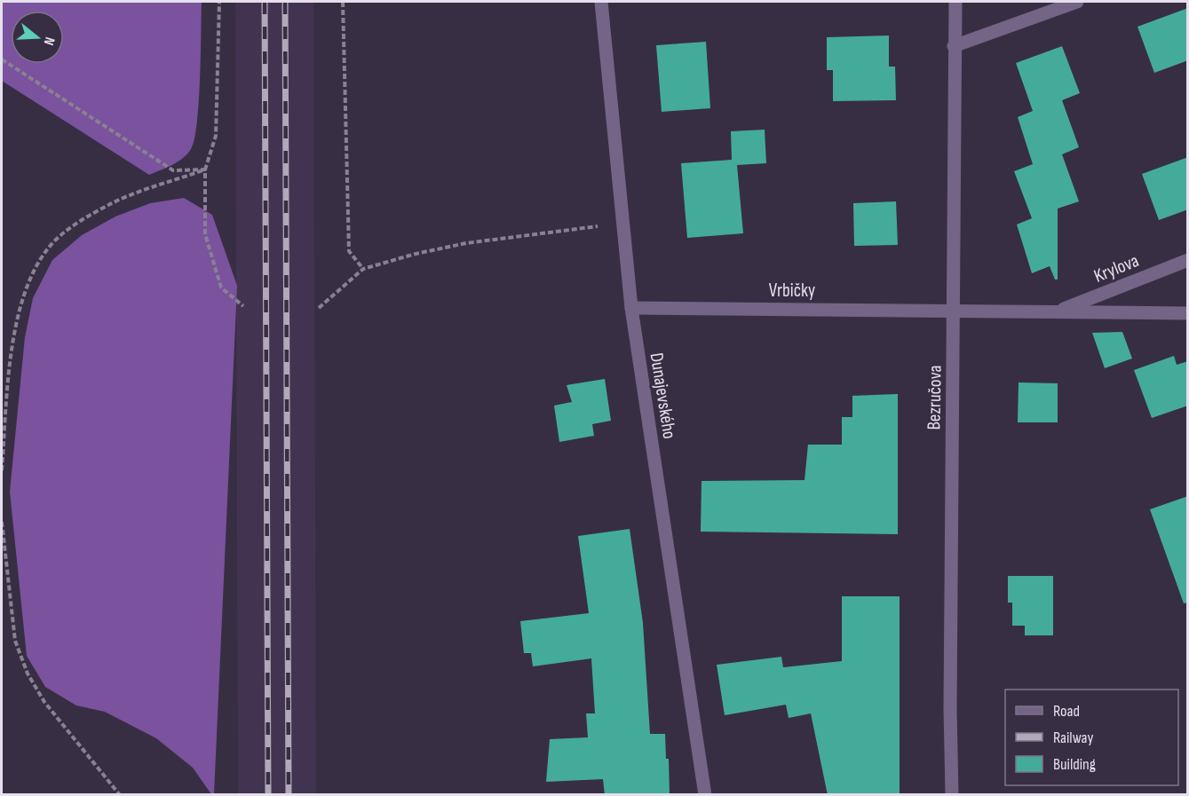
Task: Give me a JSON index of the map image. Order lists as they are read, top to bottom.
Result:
{
  "streets": {
    "street": [
      "Krylova",
      "Vrbičky",
      "Dunajevského",
      "Bezručova"
    ]
  },
  "crossings": [
    ["Krylova", "Vrbičky"],
    ["Krylova", "Bezručova"],
    ["Vrbičky", "Dunajevského"],
    ["Vrbičky", "Bezručova"]
  ],
  "legend": ["Road", "Railway", "Building"],
  "north": "right"
}
